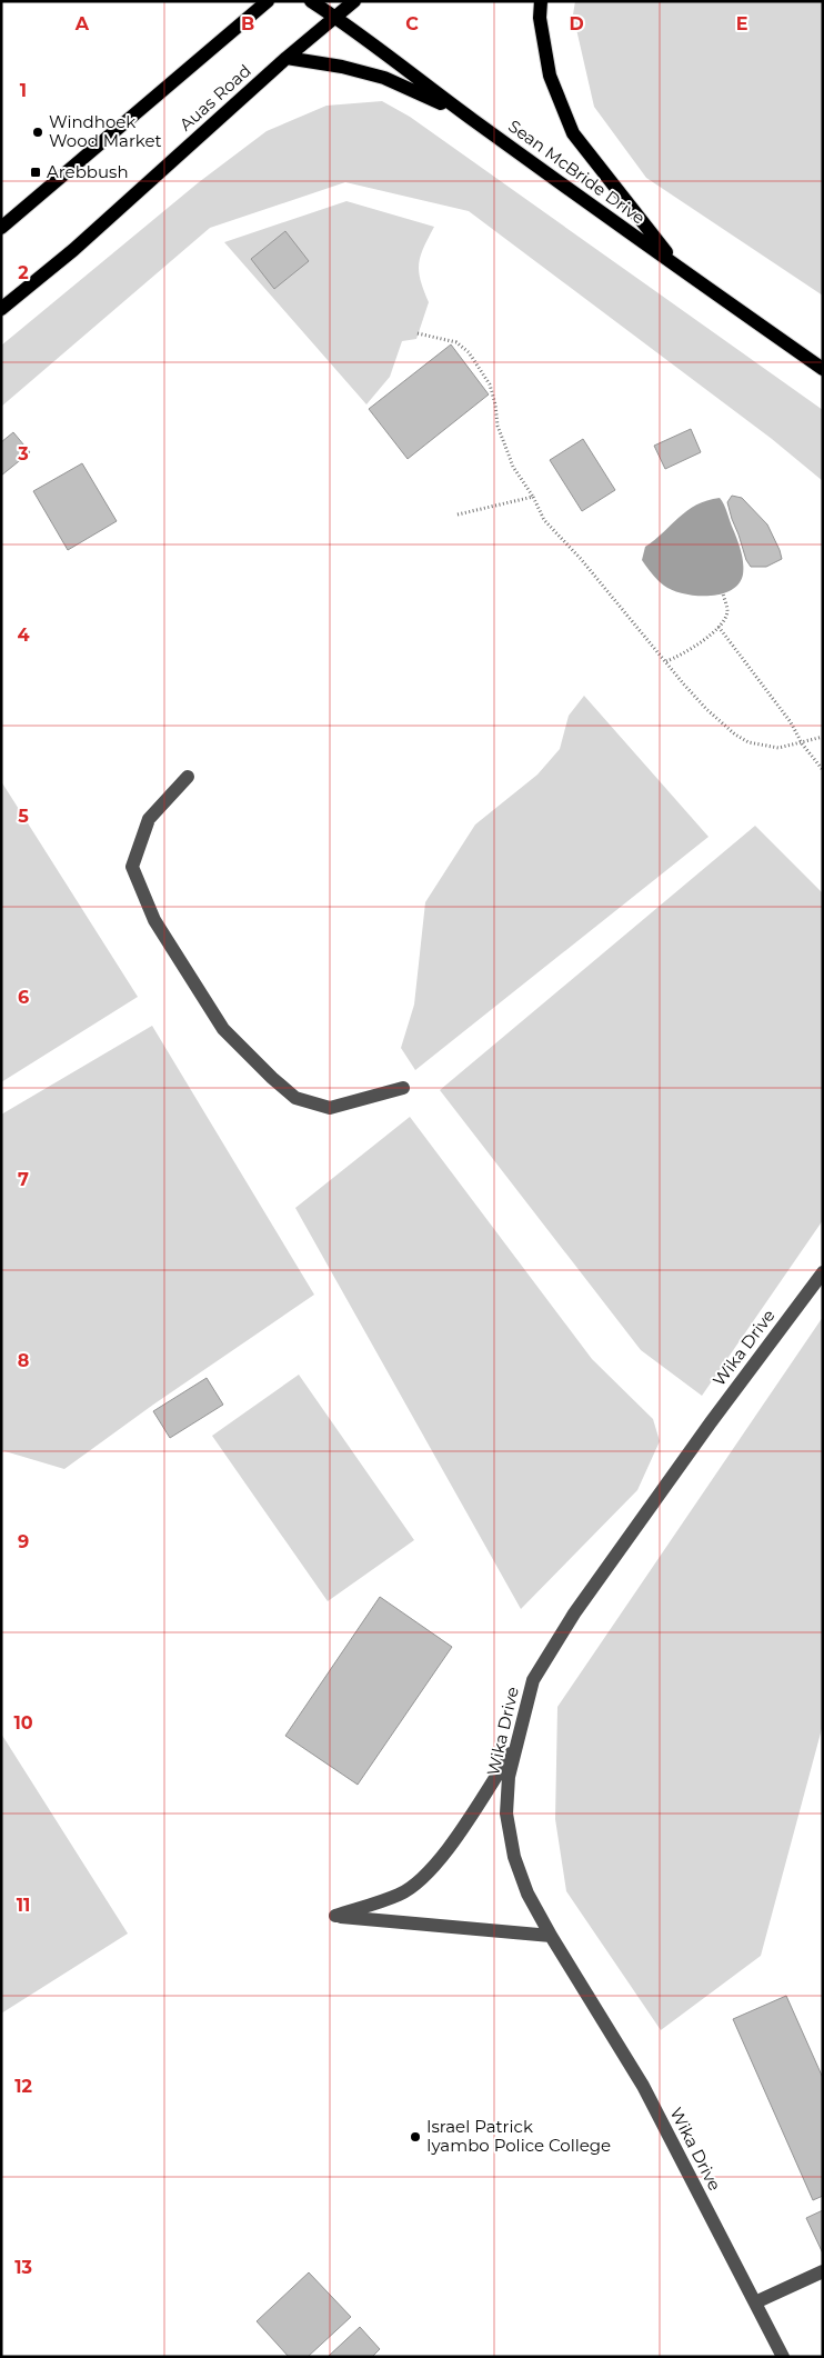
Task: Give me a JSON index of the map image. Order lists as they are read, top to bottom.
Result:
{
  "streets": {
    "main road": ["Auas Road", "Sean McBride Drive"],
    "street": ["Wika Drive"]
  },
  "crossings": [
    ["Auas Road", "Sean McBride Drive"]
  ],
  "places": {
    "other": ["Windhoek Wood Market", "Israel Patrick Iyambo Police College"],
    "transit": ["Arebbush"]
  },
  "grid": {
    "columns": [
      "A",
      "B",
      "C",
      "D",
      "E"
    ],
    "rows": [
      "1",
      "2",
      "3",
      "4",
      "5",
      "6",
      "7",
      "8",
      "9",
      "10",
      "11",
      "12",
      "13"
    ]
  }
}
